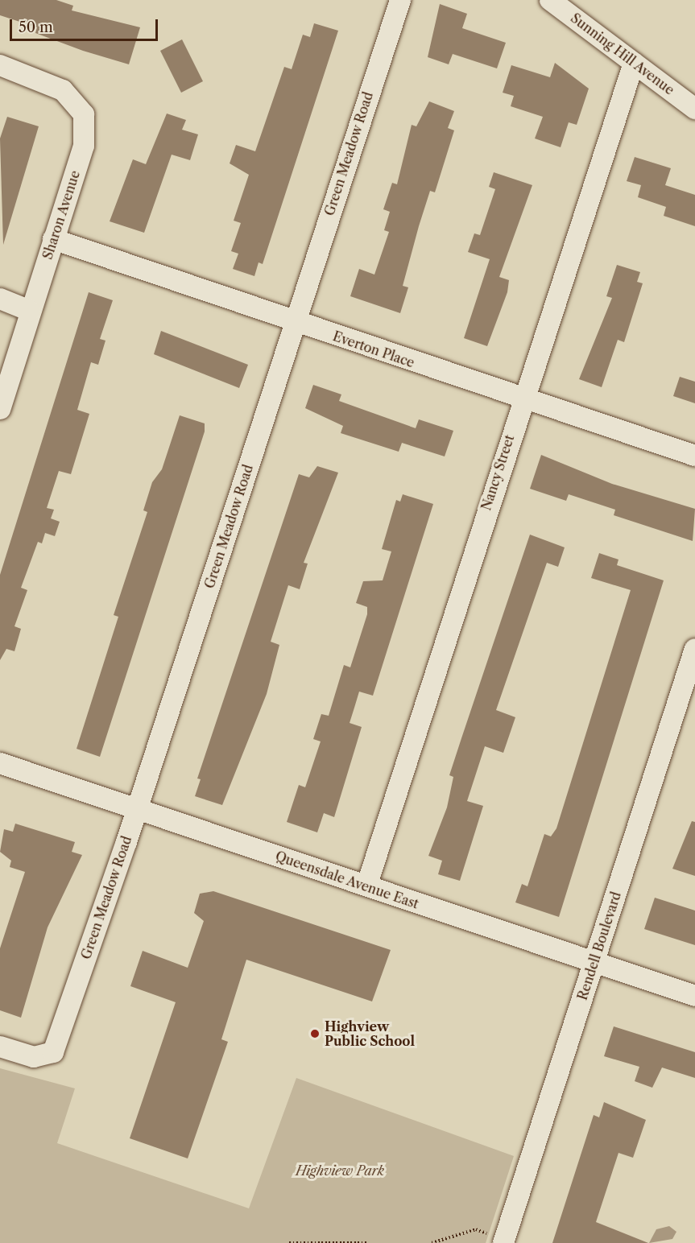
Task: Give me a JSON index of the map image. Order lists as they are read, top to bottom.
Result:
{
  "streets": {
    "street": [
      "Sunning Hill Avenue",
      "Green Meadow Road",
      "Sharon Avenue",
      "Everton Place",
      "Nancy Street",
      "Queensdale Avenue East",
      "Rendell Boulevard"
    ]
  },
  "crossings": [
    ["Sunning Hill Avenue", "Nancy Street"],
    ["Green Meadow Road", "Everton Place"],
    ["Green Meadow Road", "Queensdale Avenue East"],
    ["Sharon Avenue", "Everton Place"],
    ["Everton Place", "Nancy Street"],
    ["Nancy Street", "Queensdale Avenue East"],
    ["Queensdale Avenue East", "Rendell Boulevard"]
  ],
  "parks": ["Highview Park"],
  "places": ["Highview Public School"],
  "scale_bar": "50 m"
}
